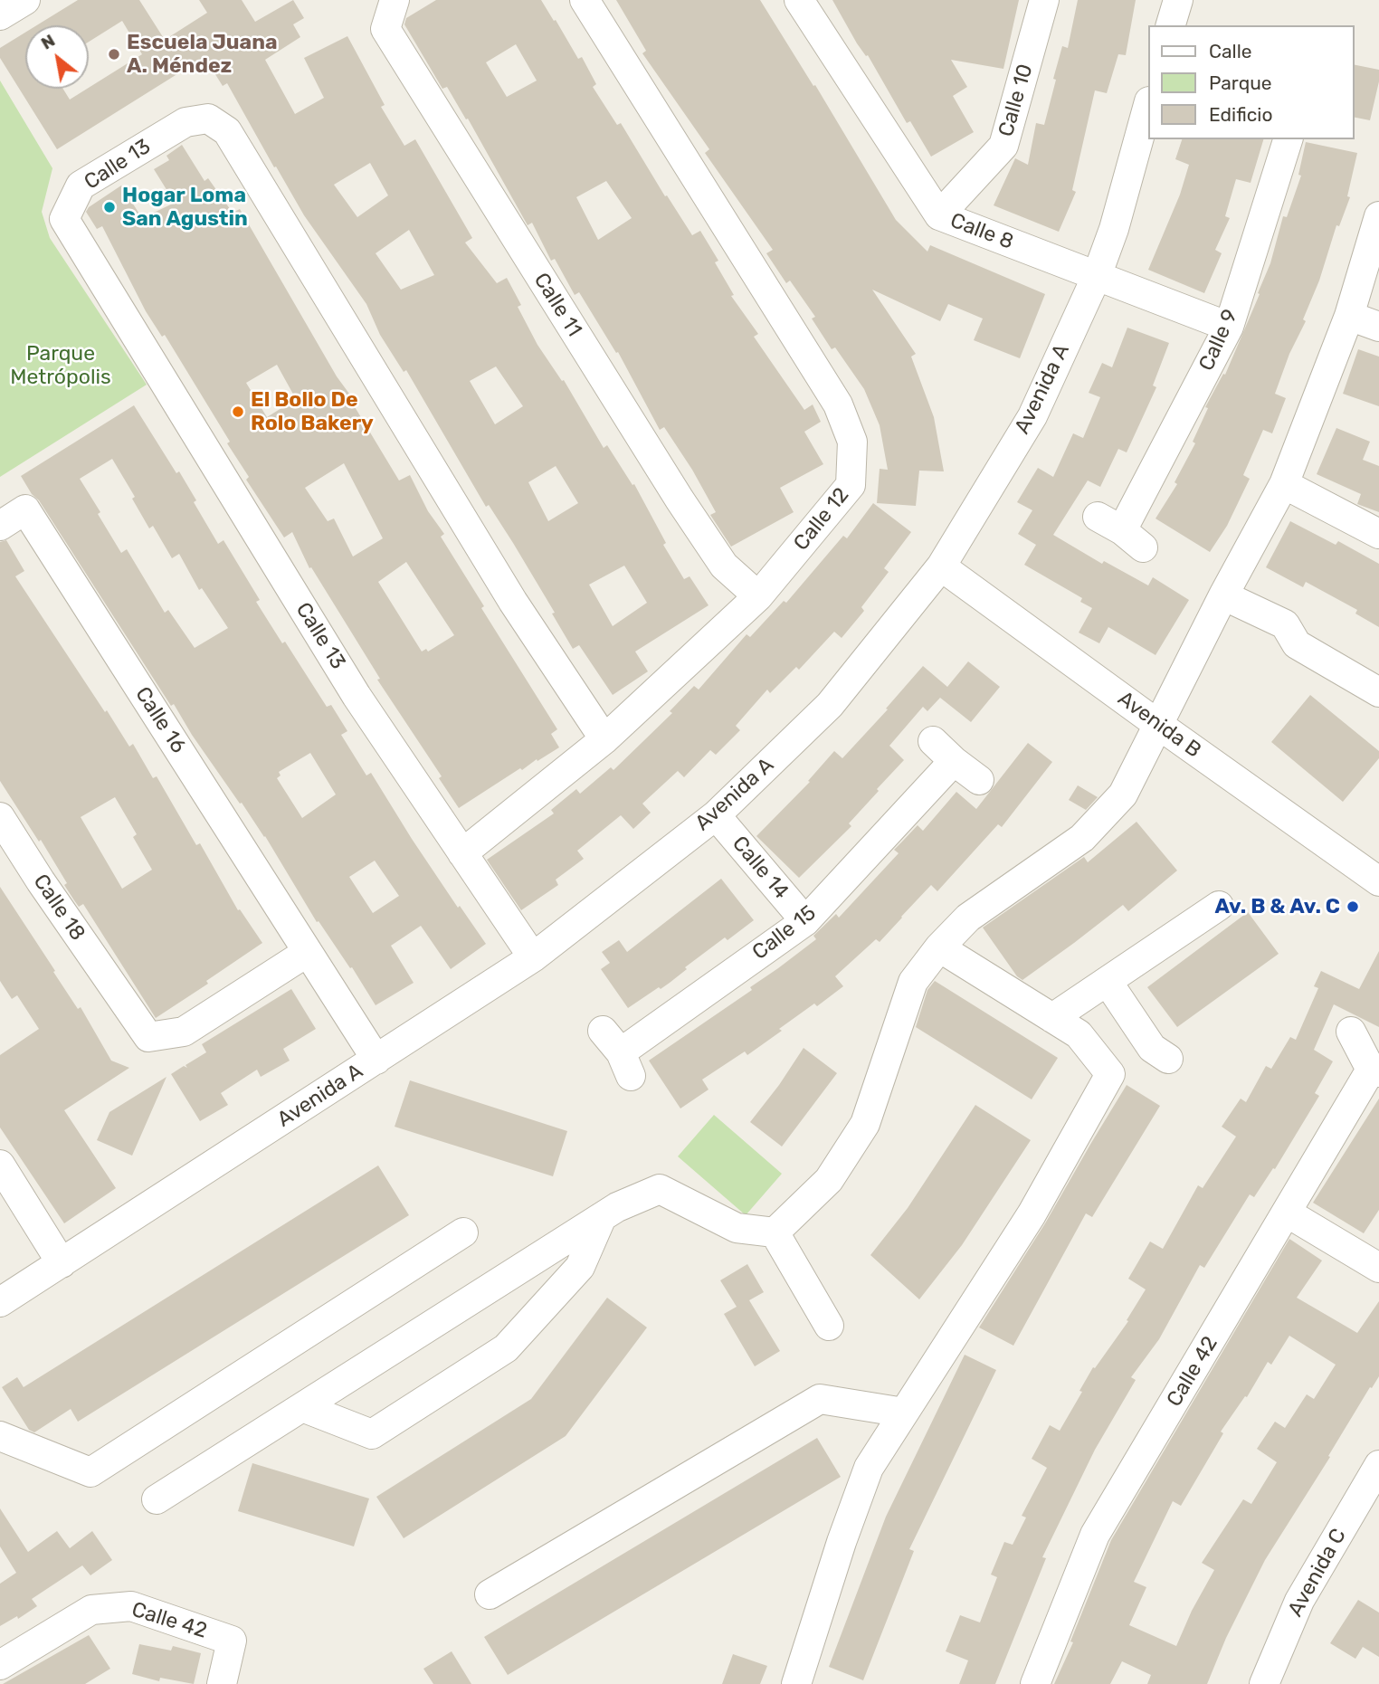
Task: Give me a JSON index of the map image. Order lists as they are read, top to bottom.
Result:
{
  "streets": {
    "street": [
      "Calle 10",
      "Calle 13",
      "Calle 8",
      "Calle 11",
      "Calle 9",
      "Avenida A",
      "Calle 12",
      "Calle 16",
      "Avenida B",
      "Calle 14",
      "Calle 18",
      "Calle 15",
      "Calle 42",
      "Avenida C"
    ]
  },
  "crossings": [
    ["Calle 10", "Calle 8"],
    ["Calle 13", "Avenida A"],
    ["Calle 13", "Calle 12"],
    ["Calle 8", "Calle 9"],
    ["Calle 8", "Avenida A"],
    ["Calle 11", "Calle 12"],
    ["Avenida A", "Avenida B"],
    ["Avenida A", "Calle 14"],
    ["Calle 16", "Calle 18"],
    ["Calle 14", "Calle 15"]
  ],
  "parks": ["Parque Metrópolis"],
  "places": [
    "Escuela Juana A. Méndez",
    "Hogar Loma San Agustin",
    "El Bollo De Rolo Bakery",
    "Av. B & Av. C"
  ],
  "legend": ["Calle", "Parque", "Edificio"],
  "north": "top left"
}
